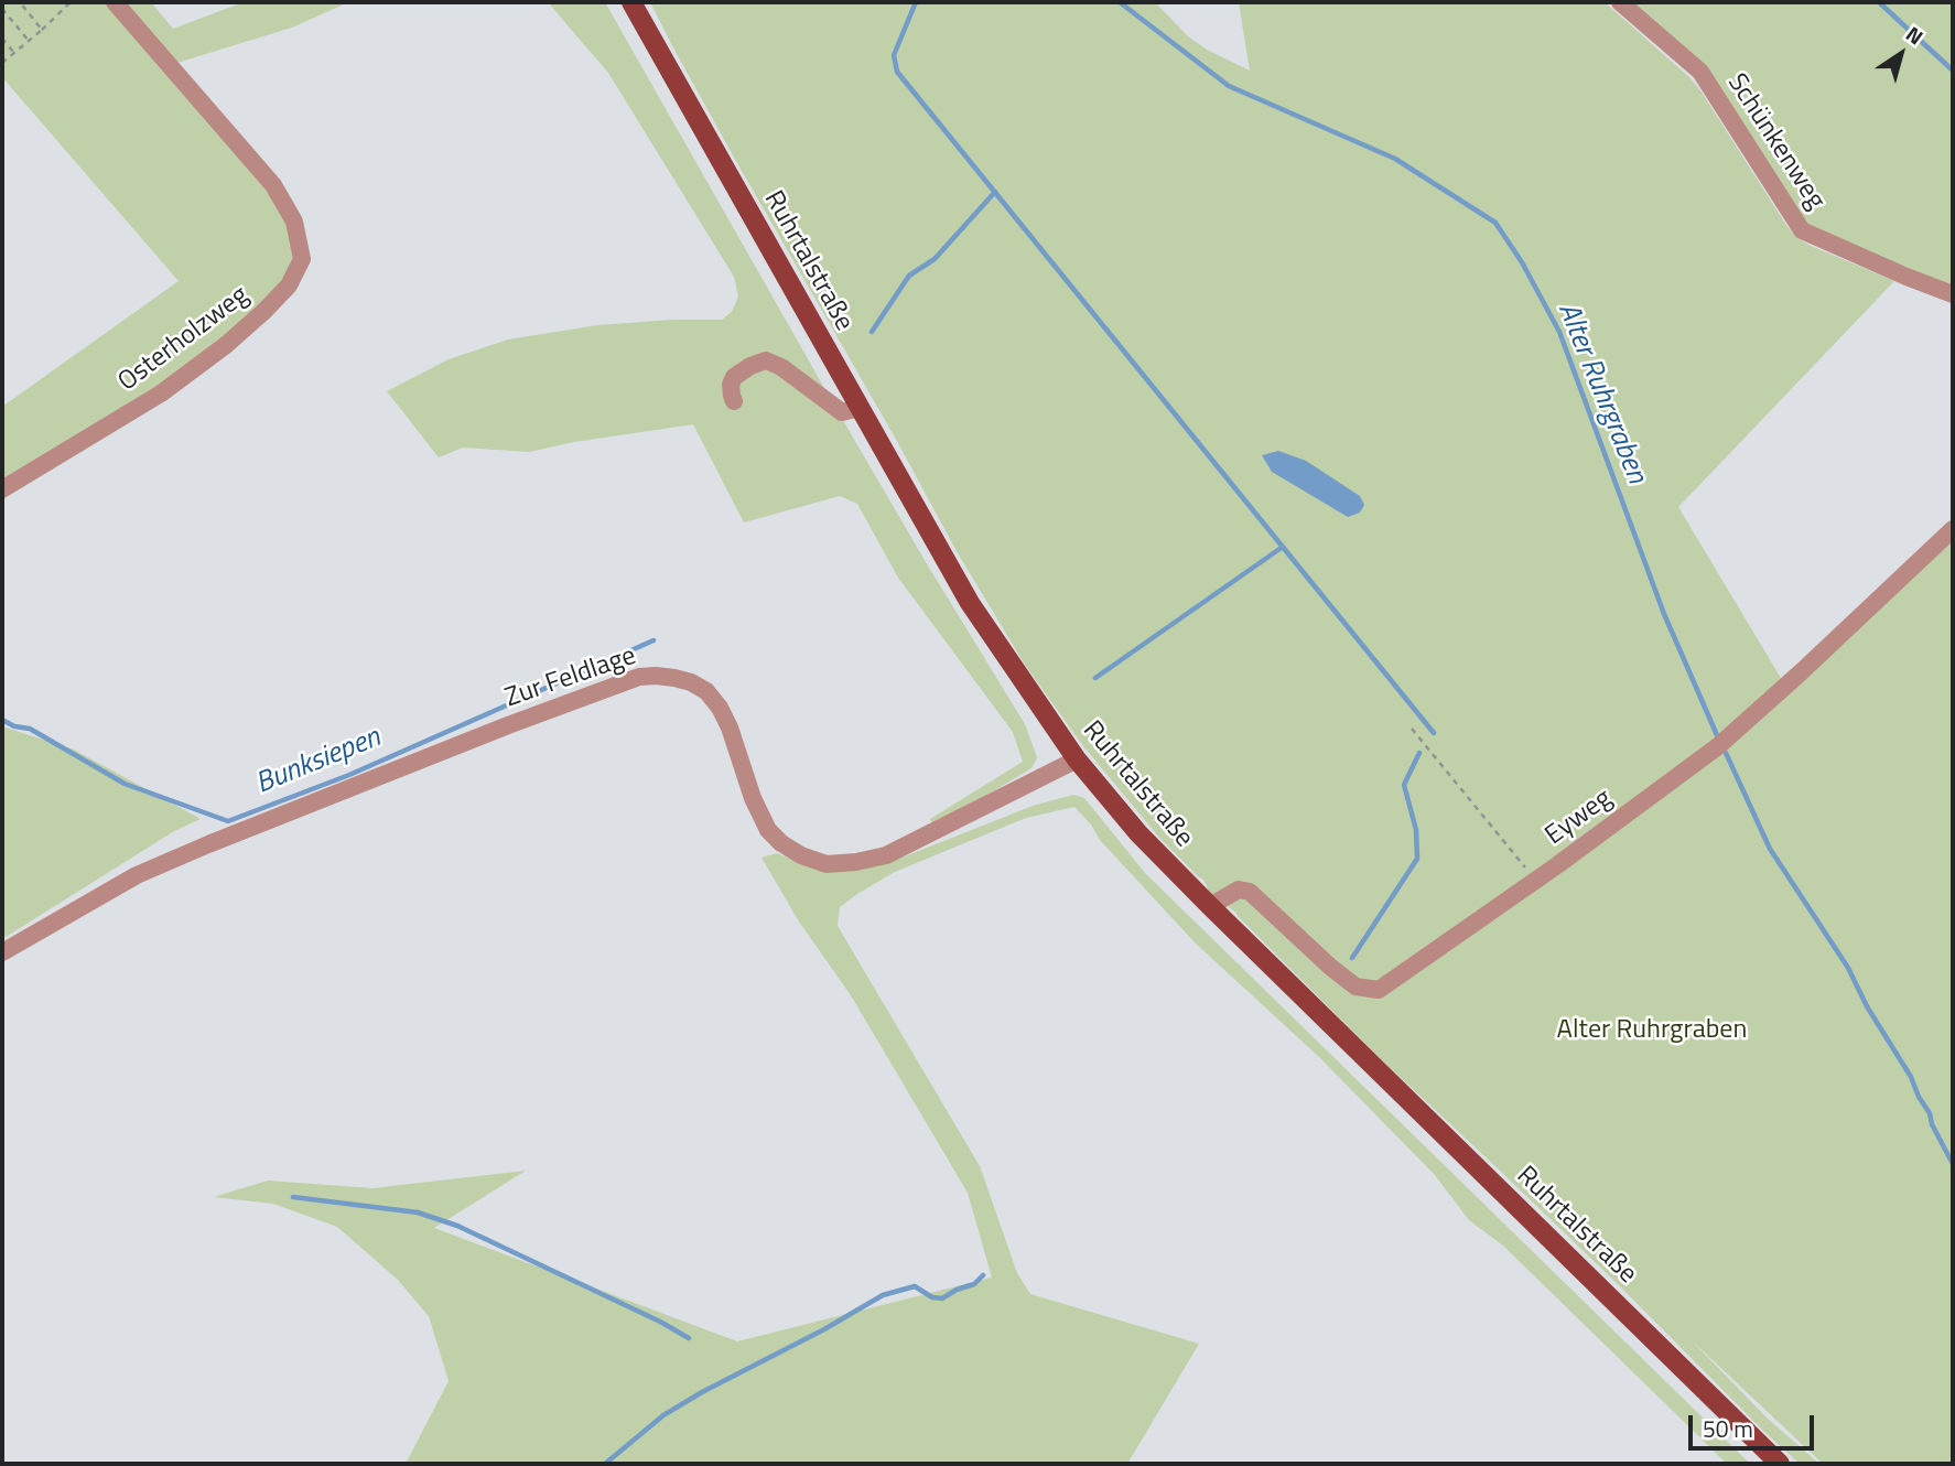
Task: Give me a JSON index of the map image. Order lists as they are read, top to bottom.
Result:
{
  "streets": {
    "main road": ["Ruhrtalstraße"],
    "street": [
      "Schünkenweg",
      "Osterholzweg",
      "Zur Feldlage",
      "Eyweg"
    ]
  },
  "crossings": [
    ["Ruhrtalstraße", "Zur Feldlage"],
    ["Ruhrtalstraße", "Eyweg"]
  ],
  "water": ["Alter Ruhrgraben", "Bunksiepen"],
  "parks": ["Alter Ruhrgraben"],
  "scale_bar": "50 m",
  "north": "top right"
}
